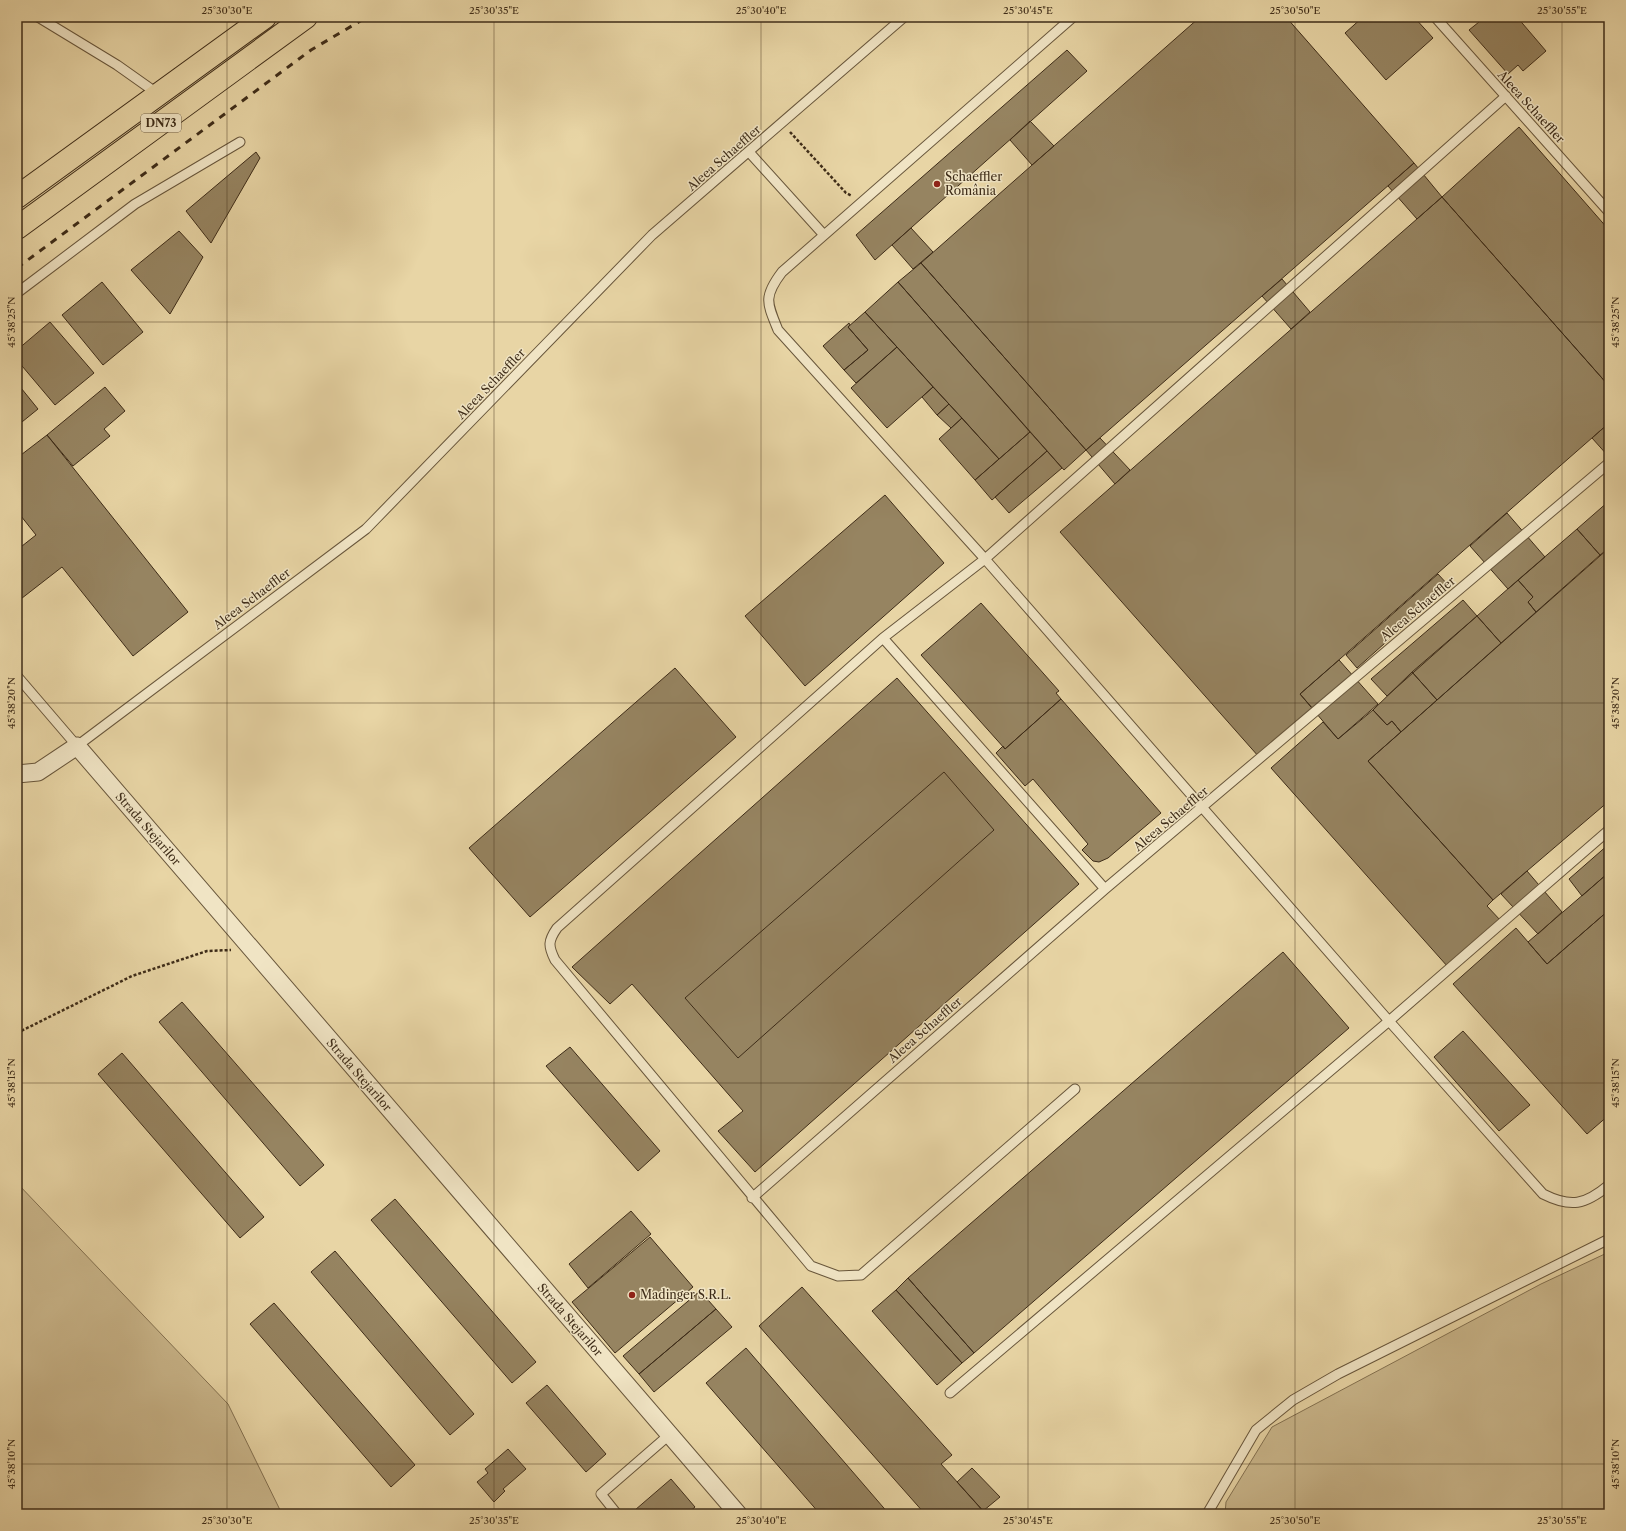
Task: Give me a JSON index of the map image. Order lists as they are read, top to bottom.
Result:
{
  "streets": {
    "highway": ["DN73"],
    "street": ["Strada Stejarilor"],
    "lane": ["Aleea Schaeffler"]
  },
  "crossings": [
    ["Aleea Schaeffler", "Strada Stejarilor"]
  ],
  "places": ["Schaeffler România", "Madinger S.R.L."],
  "coordinates": [
    "25°30'30\"E",
    "25°30'35\"E",
    "25°30'40\"E",
    "25°30'45\"E",
    "25°30'50\"E",
    "25°30'55\"E",
    "45°38'25\"N",
    "45°38'20\"N",
    "45°38'15\"N",
    "45°38'10\"N"
  ]
}
